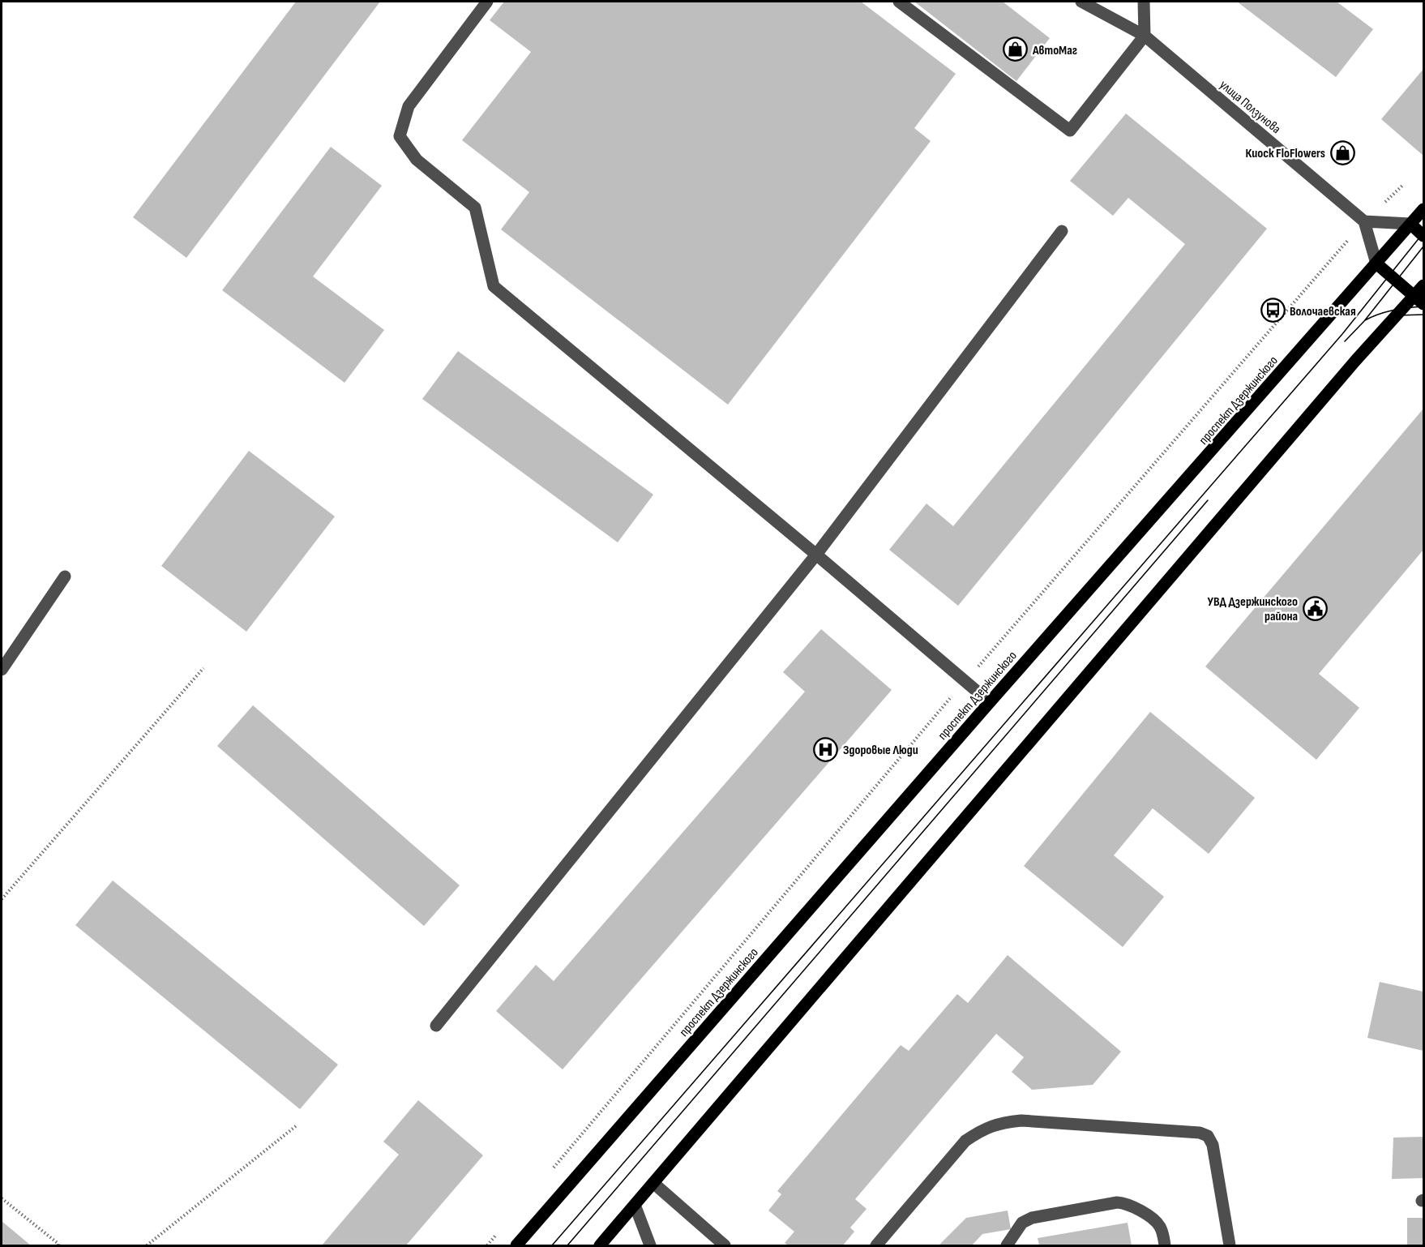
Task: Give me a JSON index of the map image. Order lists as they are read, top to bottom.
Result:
{
  "streets": {
    "main road": ["проспект Дзержинского"],
    "street": ["улица Ползунова"]
  },
  "places": {
    "shop": ["АвтоМаг", "Киоск FloFlowers"],
    "bus stop": ["Волочаевская"],
    "public building": ["УВД Дзержинского района"],
    "hospital": ["Здоровые Люди"]
  }
}
